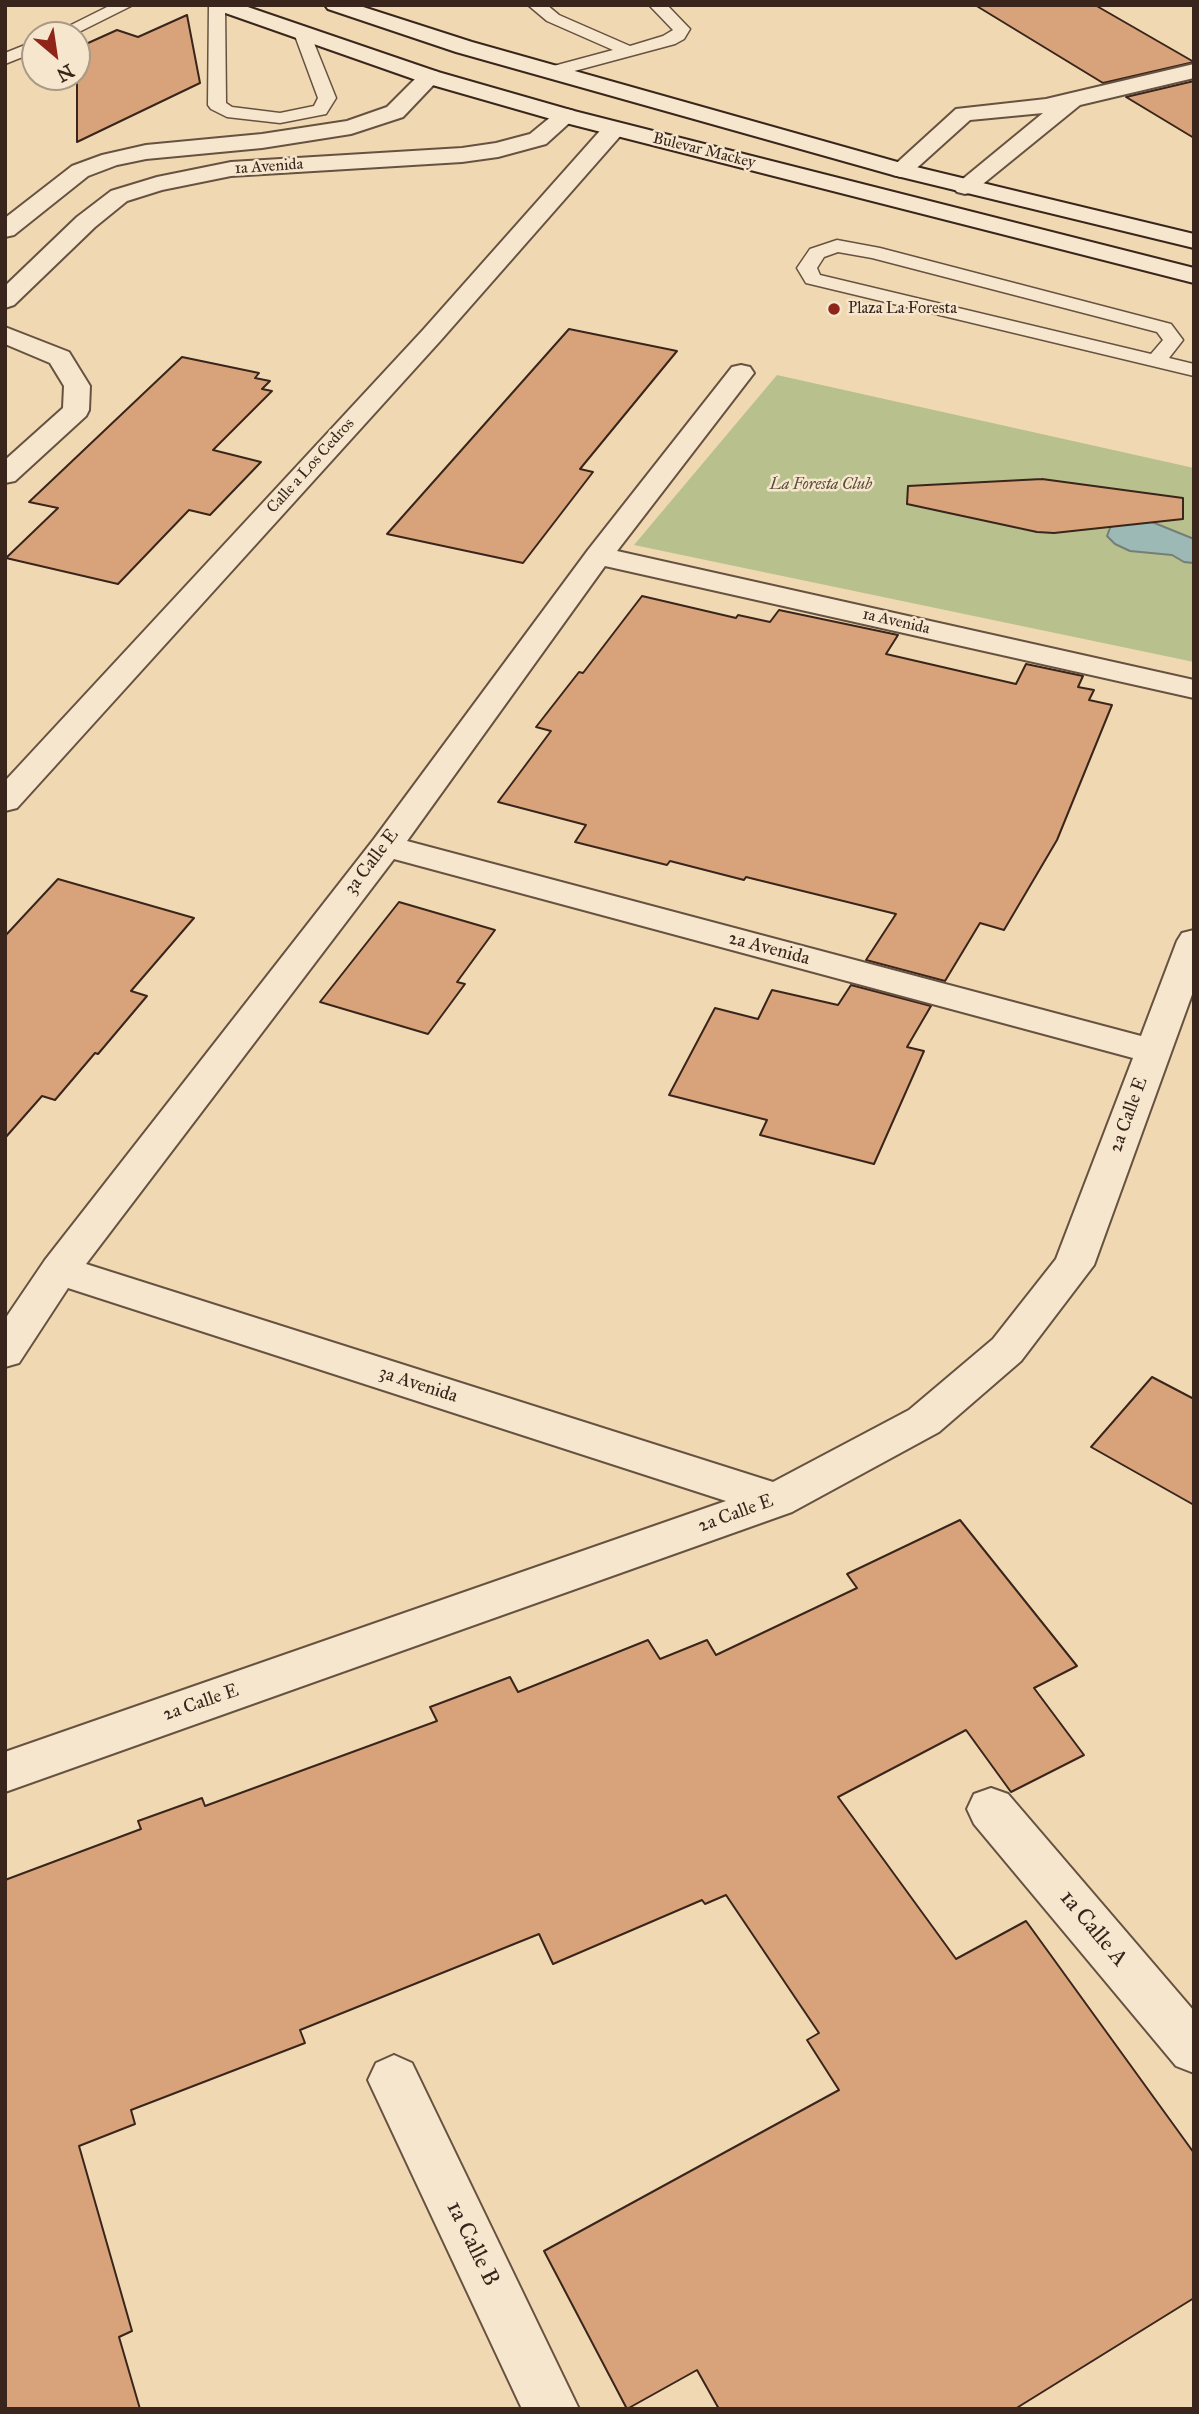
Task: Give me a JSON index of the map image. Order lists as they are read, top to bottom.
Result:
{
  "streets": {
    "street": [
      "Bulevar Mackey",
      "1a Avenida",
      "Calle a Los Cedros",
      "3a Calle E",
      "2a Avenida",
      "2a Calle E",
      "3a Avenida",
      "1a Calle A",
      "1a Calle B"
    ]
  },
  "crossings": [
    ["Bulevar Mackey", "1a Avenida"],
    ["Bulevar Mackey", "Calle a Los Cedros"],
    ["1a Avenida", "3a Calle E"],
    ["3a Calle E", "2a Avenida"],
    ["3a Calle E", "3a Avenida"],
    ["2a Avenida", "2a Calle E"],
    ["2a Calle E", "3a Avenida"]
  ],
  "parks": ["La Foresta Club"],
  "places": ["Plaza La Foresta"],
  "north": "bottom right"
}
